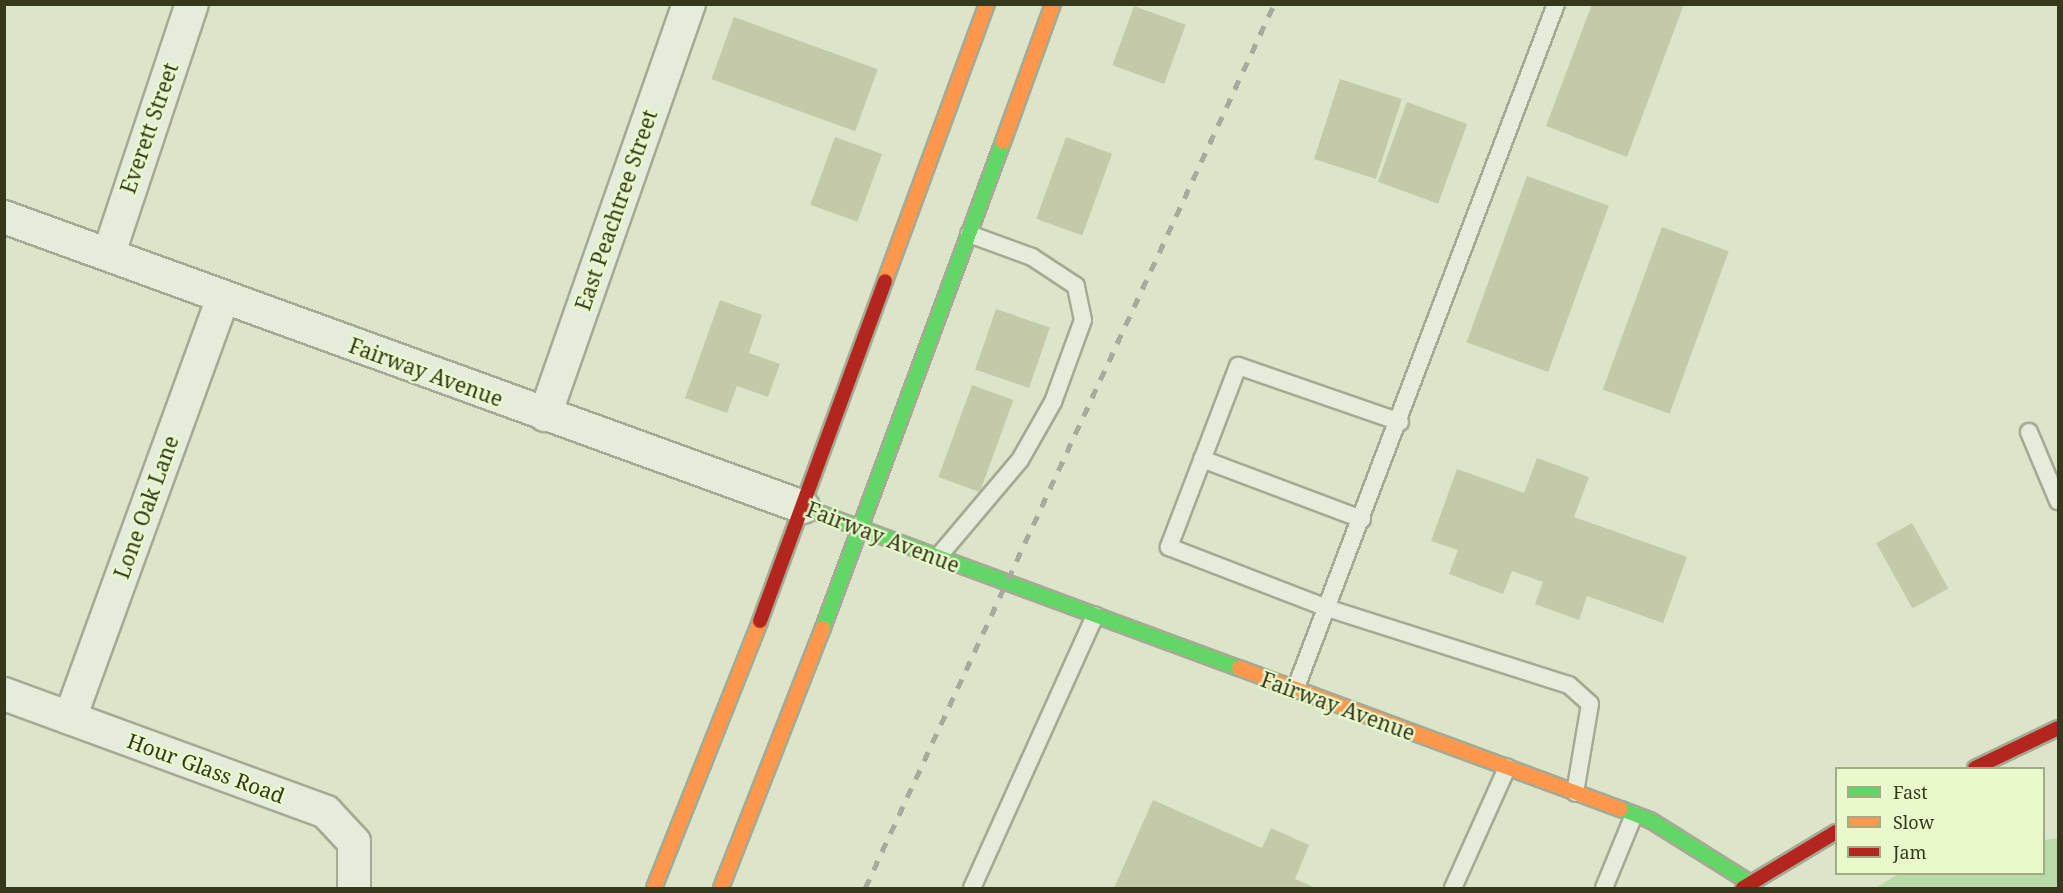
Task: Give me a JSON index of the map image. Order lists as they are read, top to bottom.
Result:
{
  "streets": {
    "main road": ["Fairway Avenue"],
    "street": [
      "Everett Street",
      "East Peachtree Street",
      "Lone Oak Lane",
      "Hour Glass Road"
    ]
  },
  "crossings": [
    ["Everett Street", "Fairway Avenue"],
    ["East Peachtree Street", "Fairway Avenue"],
    ["Fairway Avenue", "Lone Oak Lane"],
    ["Lone Oak Lane", "Hour Glass Road"]
  ],
  "legend": ["Fast", "Slow", "Jam"]
}
